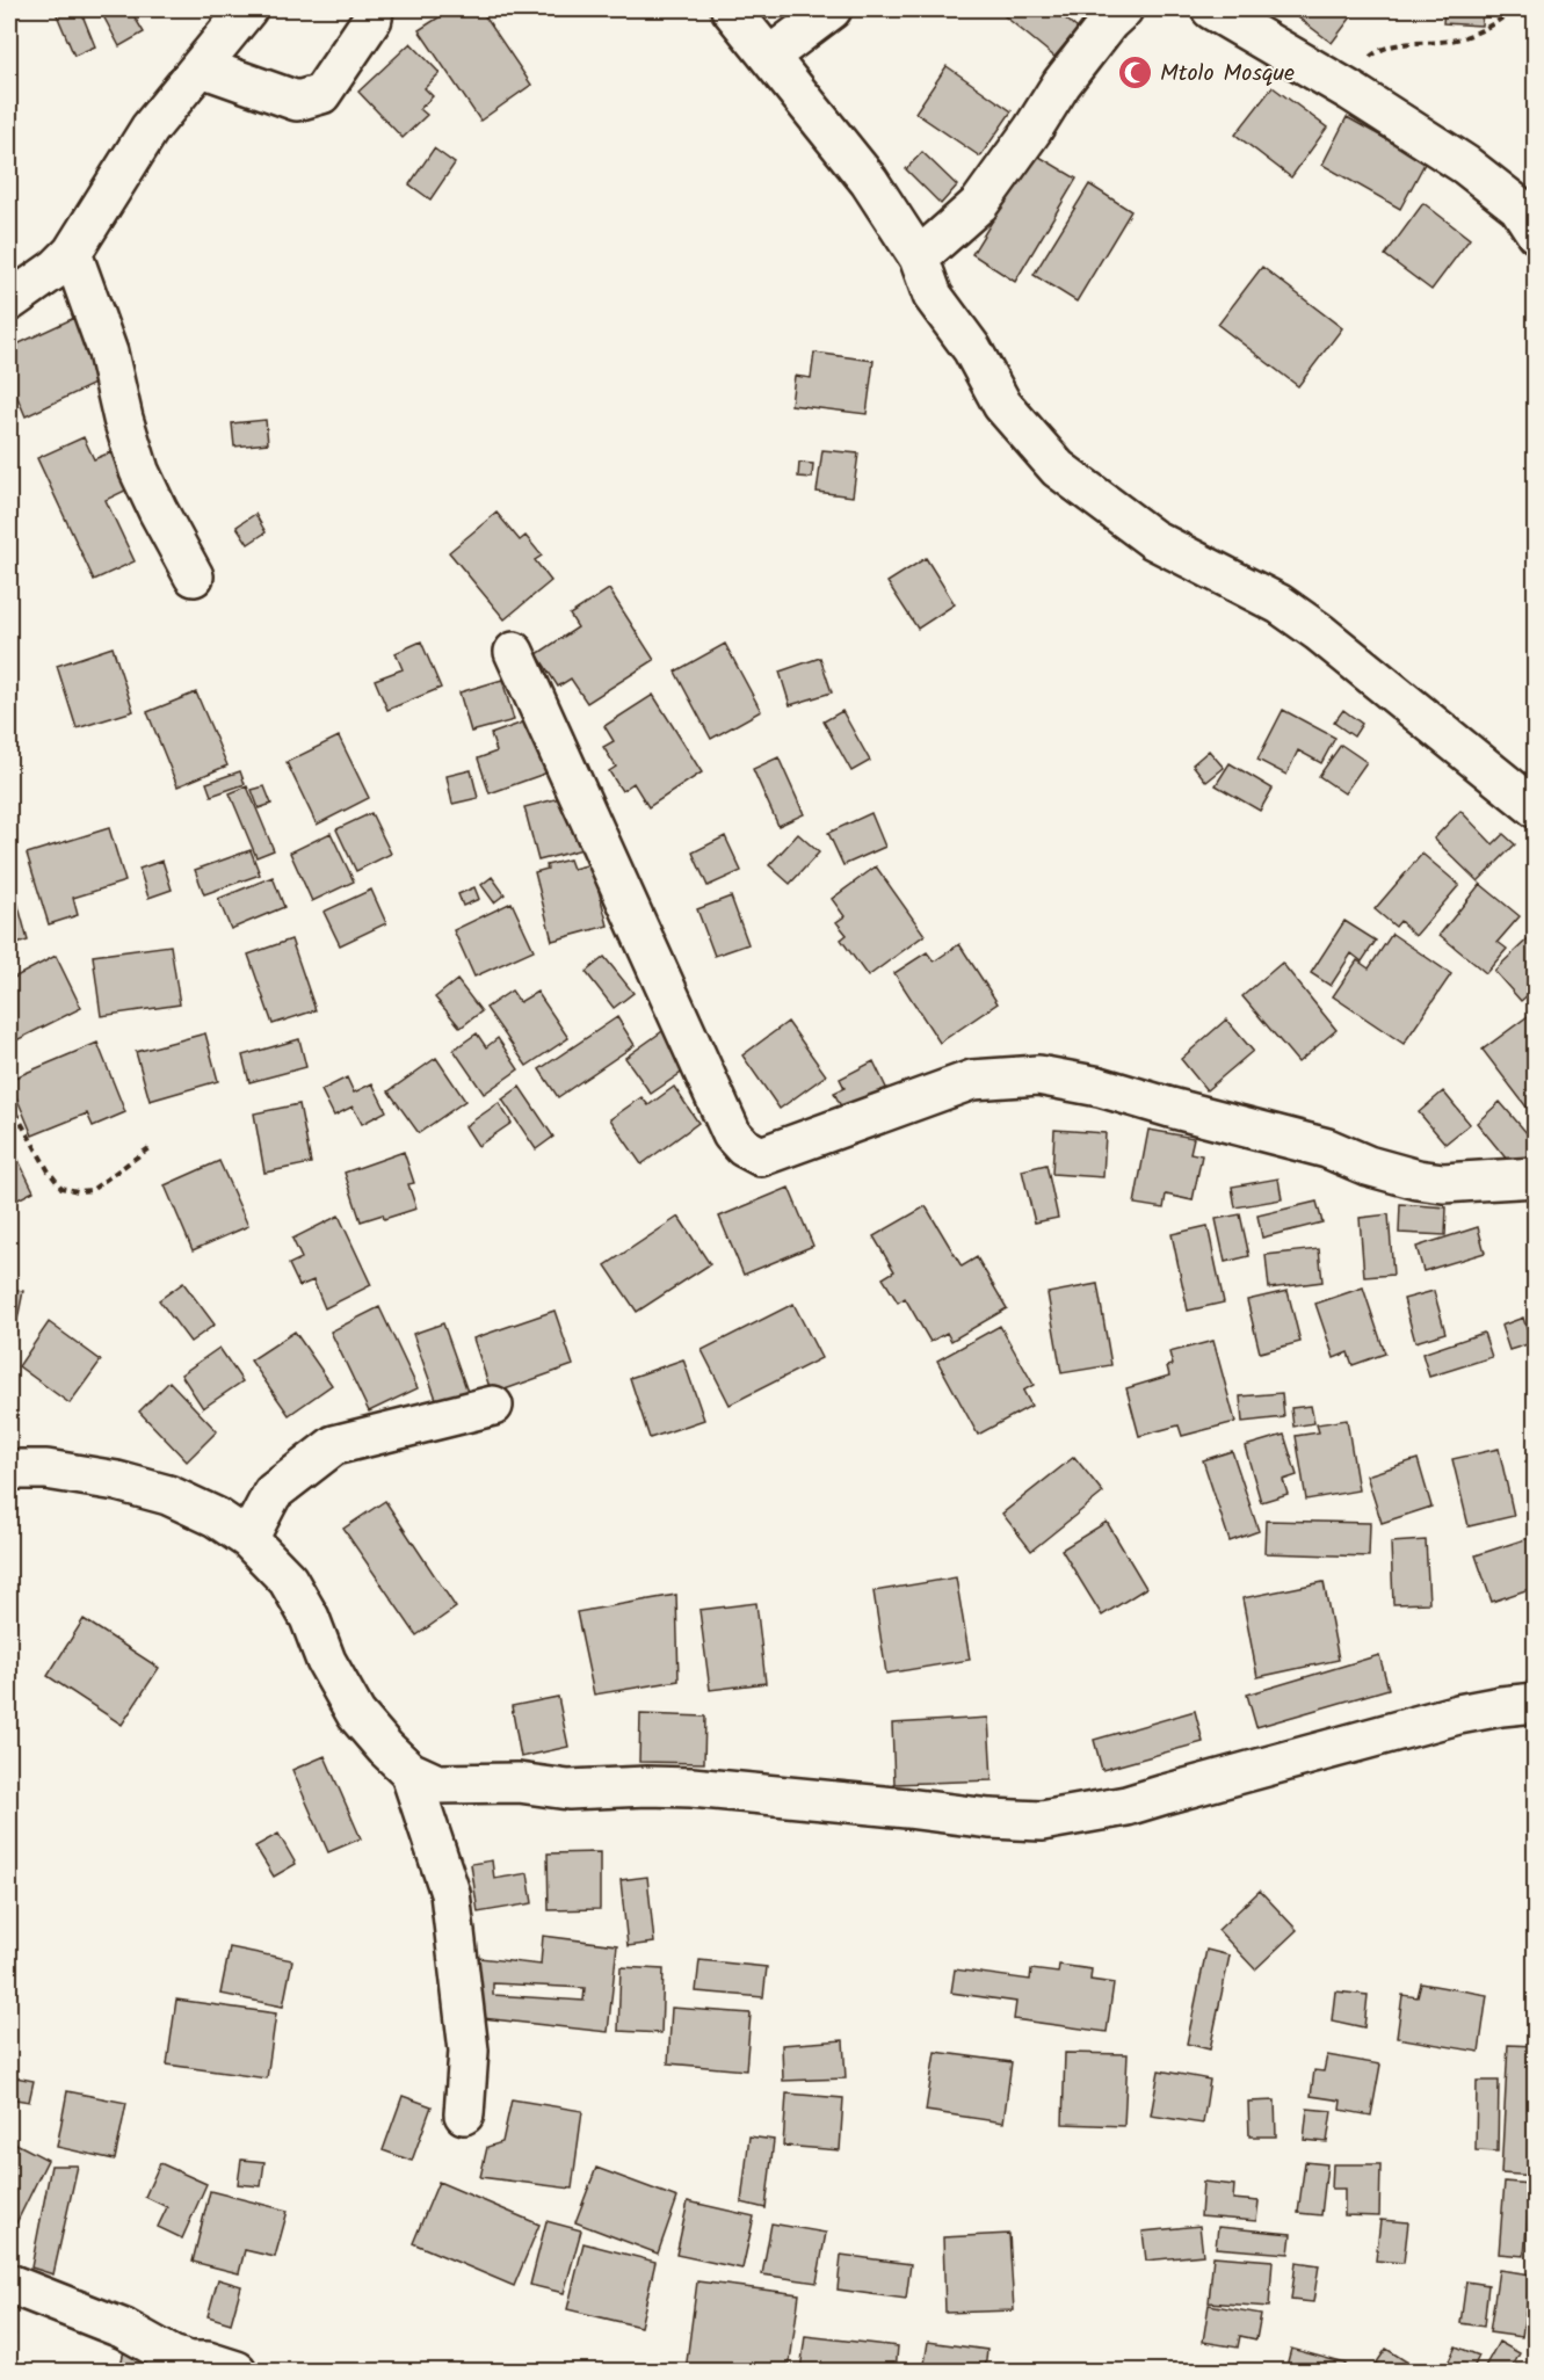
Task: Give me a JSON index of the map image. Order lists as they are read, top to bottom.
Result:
{
  "places": {
    "mosque": ["Mtolo Mosque"]
  }
}
